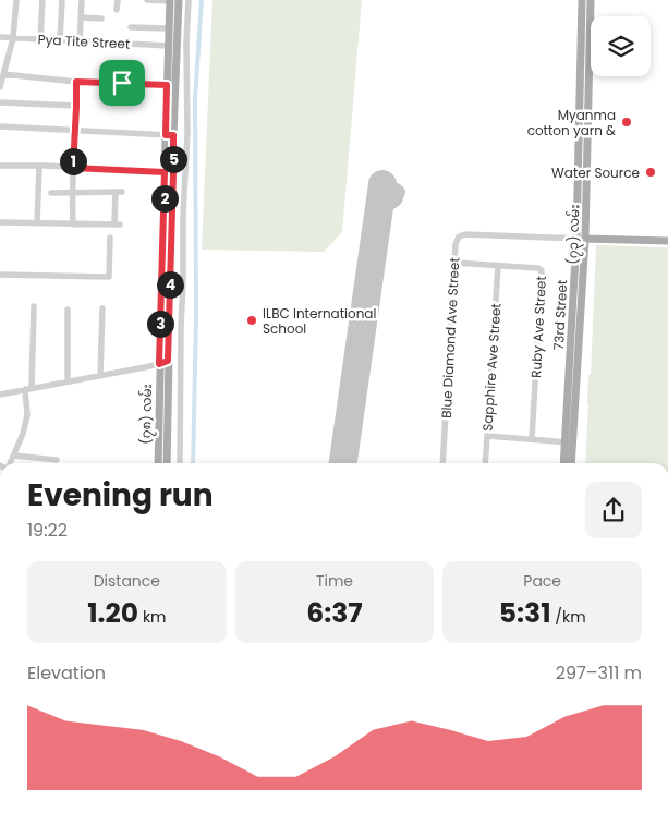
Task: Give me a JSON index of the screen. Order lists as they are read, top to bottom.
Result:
{
  "streets": {
    "main road": ["(၇၃) လမ်း", "73rd Street", "(၇၈) လမ်း"],
    "street": [
      "Pya Tite Street",
      "Ruby Ave Street",
      "Blue Diamond Ave Street",
      "Sapphire Ave Street"
    ]
  },
  "crossings": [
    ["Pya Tite Street", "(၇၈) လမ်း"],
    ["(၇၃) လမ်း", "73rd Street"],
    ["(၇၃) လမ်း", "Blue Diamond Ave Street"],
    ["73rd Street", "Blue Diamond Ave Street"],
    ["Ruby Ave Street", "Blue Diamond Ave Street"],
    ["Ruby Ave Street", "Sapphire Ave Street"]
  ],
  "places": ["Myanma cotton yarn &", "Water Source", "ILBC International School"],
  "page": {
    "pins": [
      "5",
      "1",
      "2",
      "4",
      "3"
    ],
    "heading": ["Evening run", "19:22"],
    "stats": [
      ["Distance", "1.20 km"],
      ["Time", "6:37"],
      ["Pace", "5:31 /km"]
    ],
    "chart": ["Elevation", "297–311 m"]
  }
}
